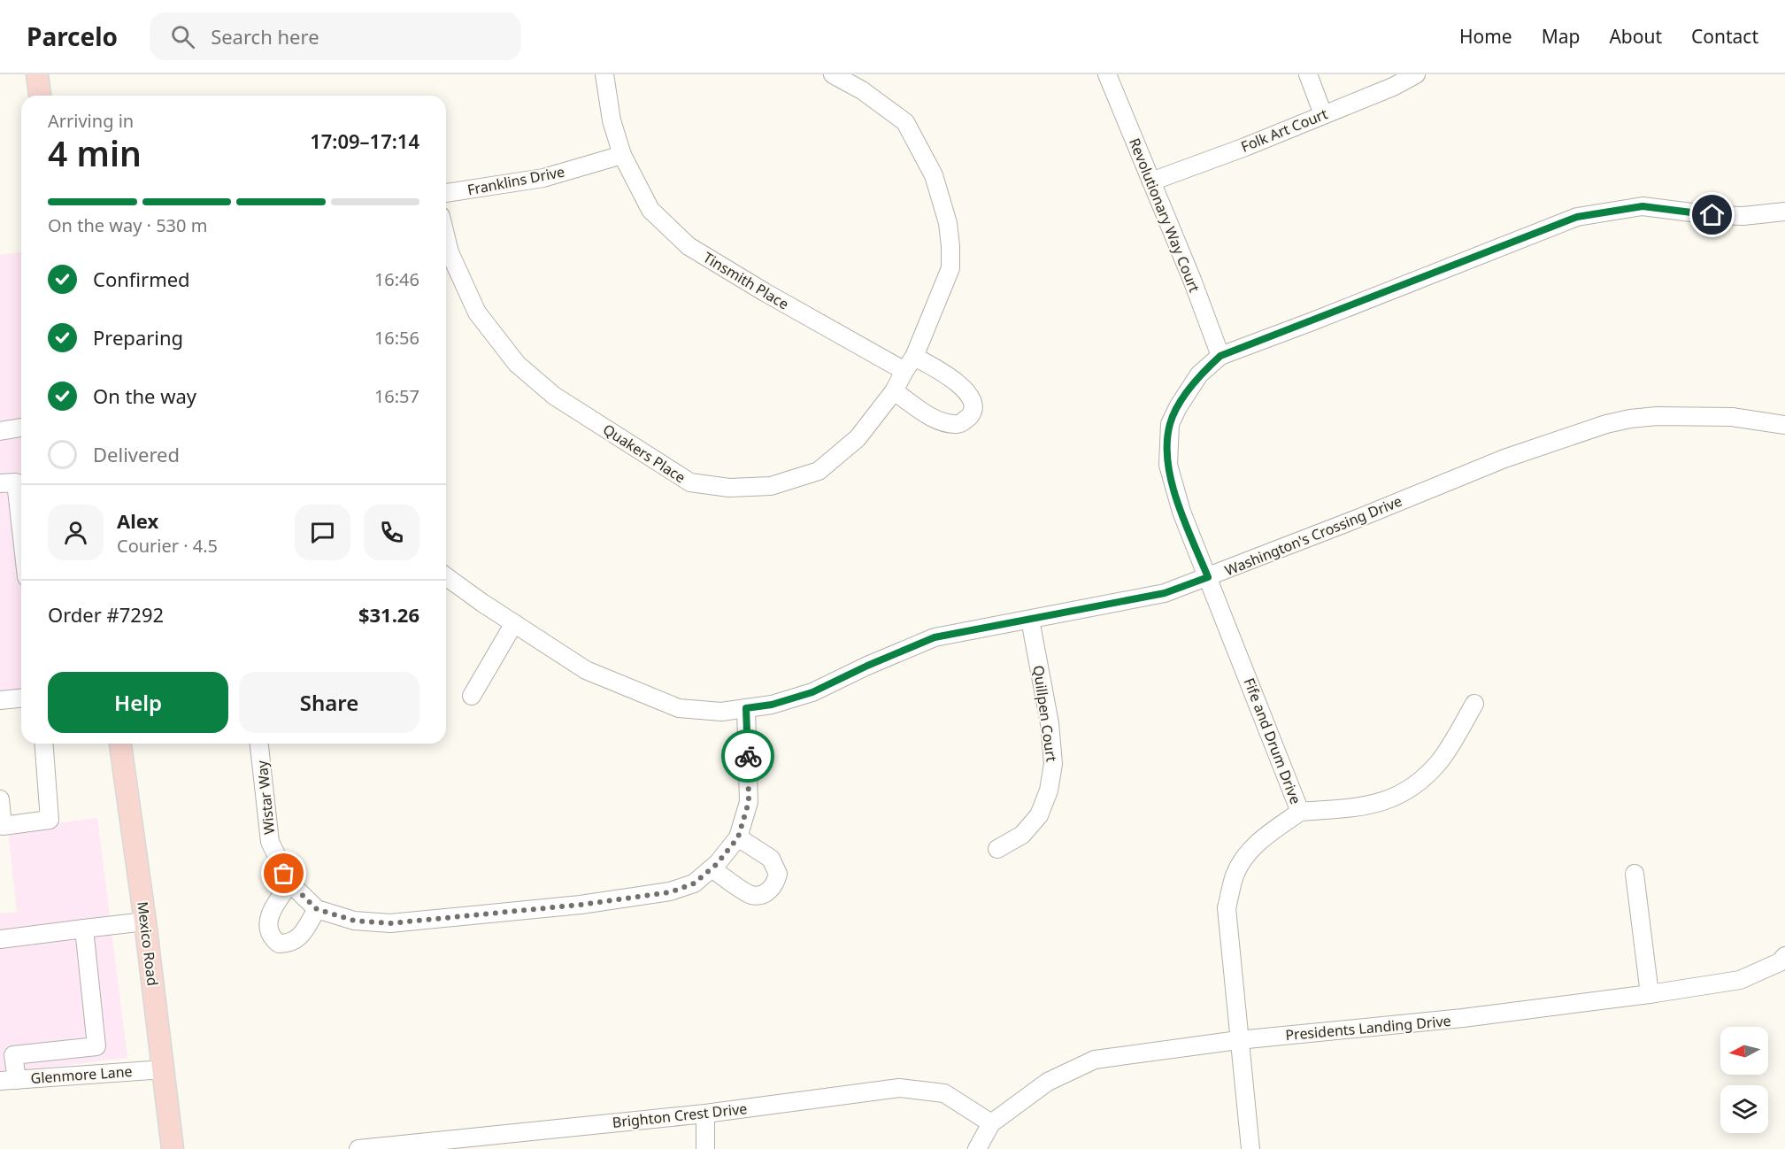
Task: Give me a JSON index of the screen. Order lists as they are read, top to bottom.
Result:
{
  "streets": {
    "main road": ["Mexico Road"],
    "street": [
      "Folk Art Court",
      "Franklins Drive",
      "Revolutionary Way Court",
      "Tinsmith Place",
      "Quakers Place",
      "Washington's Crossing Drive",
      "Quillpen Court",
      "Fife and Drum Drive",
      "Wistar Way",
      "Presidents Landing Drive",
      "Glenmore Lane",
      "Brighton Crest Drive"
    ]
  },
  "crossings": [
    ["Folk Art Court", "Revolutionary Way Court"],
    ["Franklins Drive", "Tinsmith Place"],
    ["Revolutionary Way Court", "Fife and Drum Drive"],
    ["Tinsmith Place", "Quakers Place"],
    ["Washington's Crossing Drive", "Quillpen Court"],
    ["Washington's Crossing Drive", "Fife and Drum Drive"],
    ["Washington's Crossing Drive", "Wistar Way"],
    ["Fife and Drum Drive", "Presidents Landing Drive"],
    ["Mexico Road", "Glenmore Lane"],
    ["Presidents Landing Drive", "Brighton Crest Drive"]
  ],
  "north": "left",
  "page": {
    "header": "Parcelo",
    "search": "Search here",
    "nav": [
      "Home",
      "Map",
      "About",
      "Contact"
    ],
    "heading": ["4 min", "Arriving in", "17:09–17:14"],
    "panel": [
      "Alex",
      "Courier · 4.5",
      "Order #7292",
      "$31.26"
    ],
    "bar": "On the way · 530 m",
    "list": [
      ["Confirmed", "16:46"],
      ["Preparing", "16:56"],
      ["On the way", "16:57"],
      "Delivered"
    ],
    "buttons": ["Help", "Share"]
  }
}
